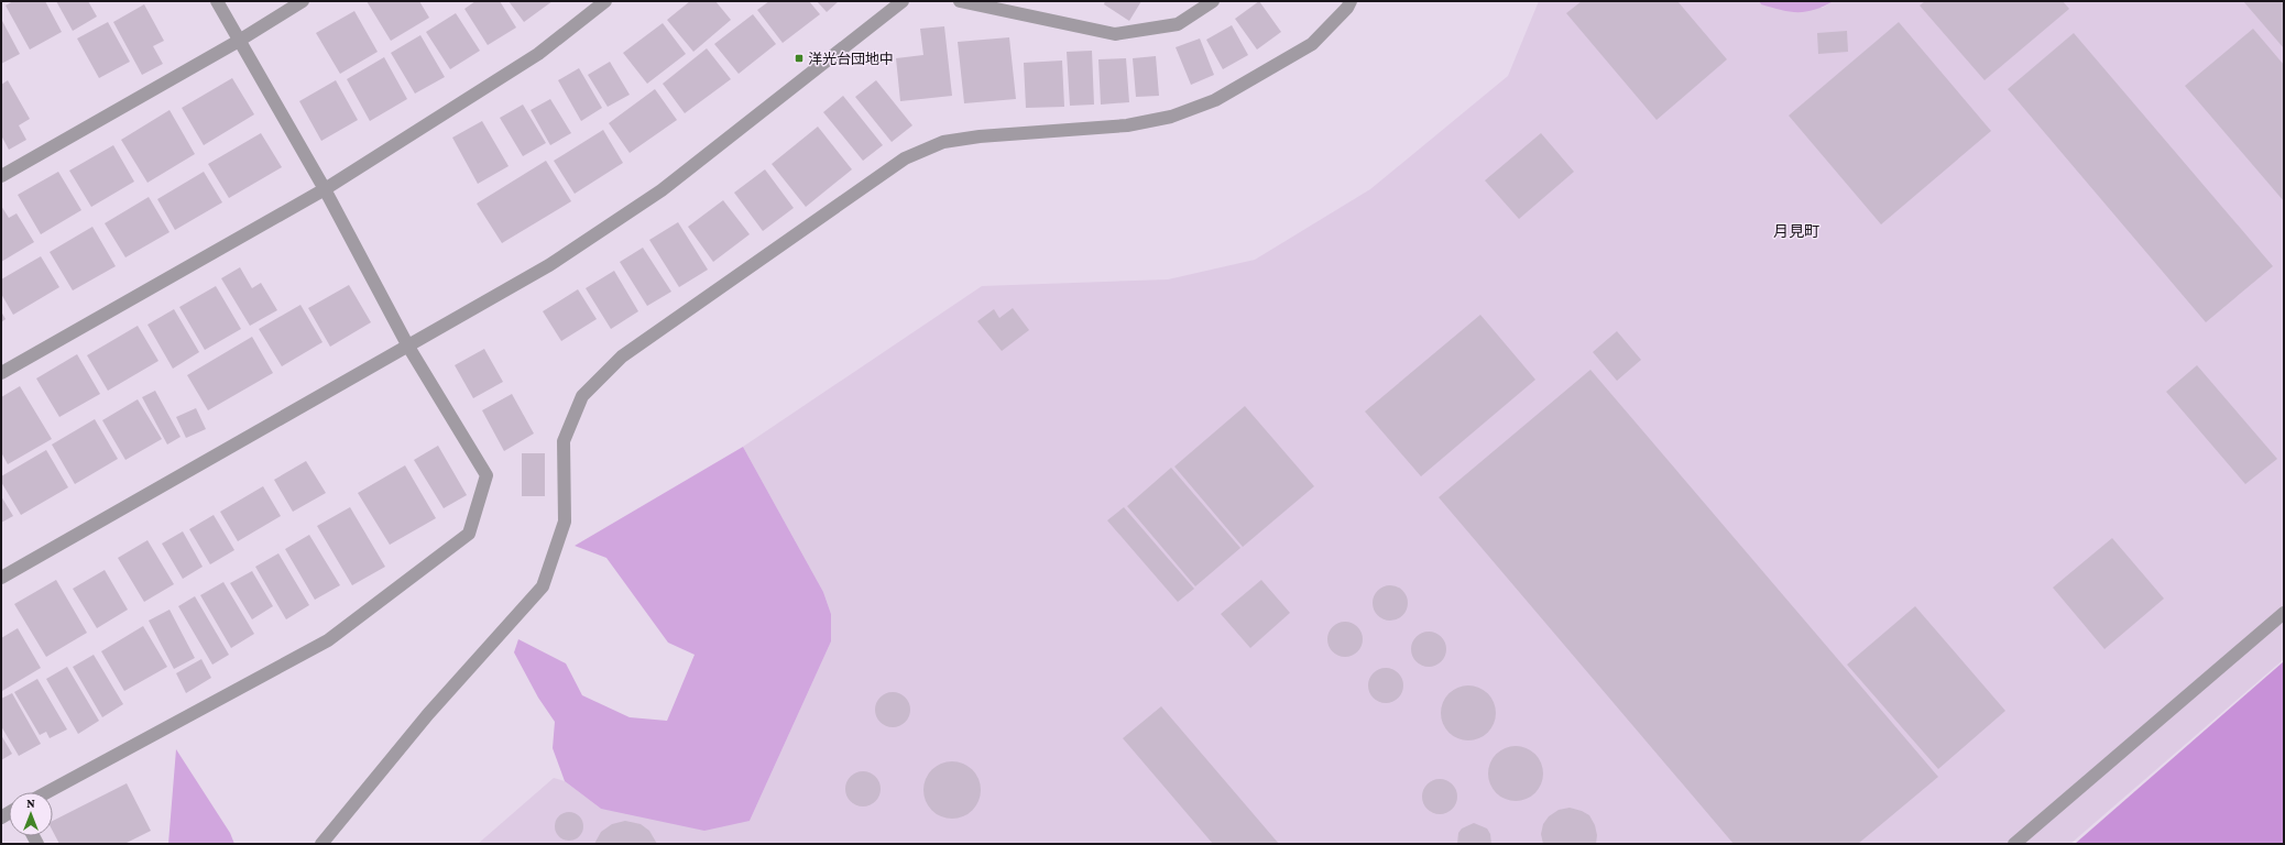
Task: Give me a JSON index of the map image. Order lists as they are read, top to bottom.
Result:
{
  "districts": ["月見町"],
  "places": {
    "transit": ["洋光台団地中"]
  },
  "north": "top"
}
